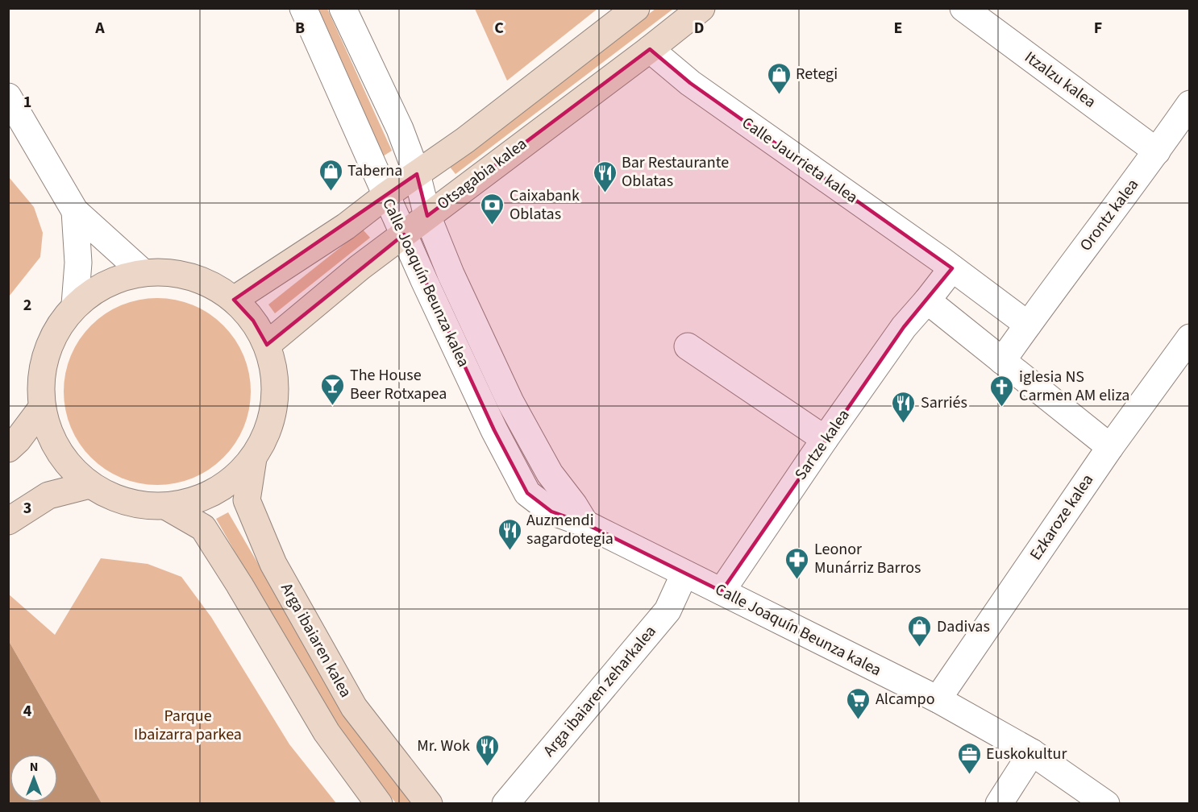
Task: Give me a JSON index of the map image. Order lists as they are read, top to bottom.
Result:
{
  "streets": {
    "street": [
      "Itzalzu kalea",
      "Calle Jaurrieta kalea",
      "Otsagabia kalea",
      "Orontz kalea",
      "Calle Joaquín Beunza kalea",
      "Sartze kalea",
      "Ezkaroze kalea",
      "Arga ibaiaren kalea",
      "Arga ibaiaren zeharkalea"
    ]
  },
  "crossings": [
    ["Itzalzu kalea", "Orontz kalea"],
    ["Calle Jaurrieta kalea", "Otsagabia kalea"],
    ["Calle Jaurrieta kalea", "Orontz kalea"],
    ["Otsagabia kalea", "Calle Joaquín Beunza kalea"],
    ["Calle Joaquín Beunza kalea", "Sartze kalea"],
    ["Calle Joaquín Beunza kalea", "Ezkaroze kalea"],
    ["Calle Joaquín Beunza kalea", "Arga ibaiaren zeharkalea"]
  ],
  "parks": ["Parque Ibaizarra parkea"],
  "places": {
    "shop": ["Retegi", "Taberna", "Dadivas"],
    "restaurant": [
      "Bar Restaurante Oblatas",
      "Sarriés",
      "Auzmendi sagardotegia",
      "Mr. Wok"
    ],
    "bank": ["Caixabank Oblatas"],
    "bar": ["The House Beer Rotxapea"],
    "church": ["iglesia NS Carmen AM eliza"],
    "pharmacy": ["Leonor Munárriz Barros"],
    "supermarket": ["Alcampo"],
    "office": ["Euskokultur"]
  },
  "north": "top",
  "grid": {
    "columns": [
      "A",
      "B",
      "C",
      "D",
      "E",
      "F"
    ],
    "rows": [
      "1",
      "2",
      "3",
      "4"
    ]
  }
}
